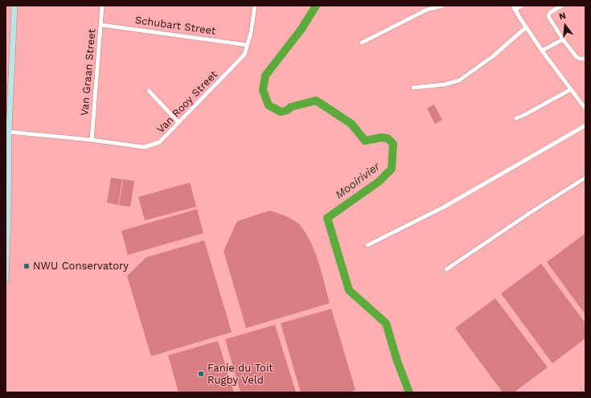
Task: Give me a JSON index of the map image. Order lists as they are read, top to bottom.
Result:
{
  "streets": {
    "street": ["Schubart Street", "Van Graan Street", "Van Rooy Street"]
  },
  "crossings": [
    ["Schubart Street", "Van Graan Street"],
    ["Schubart Street", "Van Rooy Street"],
    ["Van Graan Street", "Van Rooy Street"]
  ],
  "water": ["Mooirivier"],
  "places": ["NWU Conservatory", "Fanie du Toit Rugby Veld"],
  "north": "top"
}
